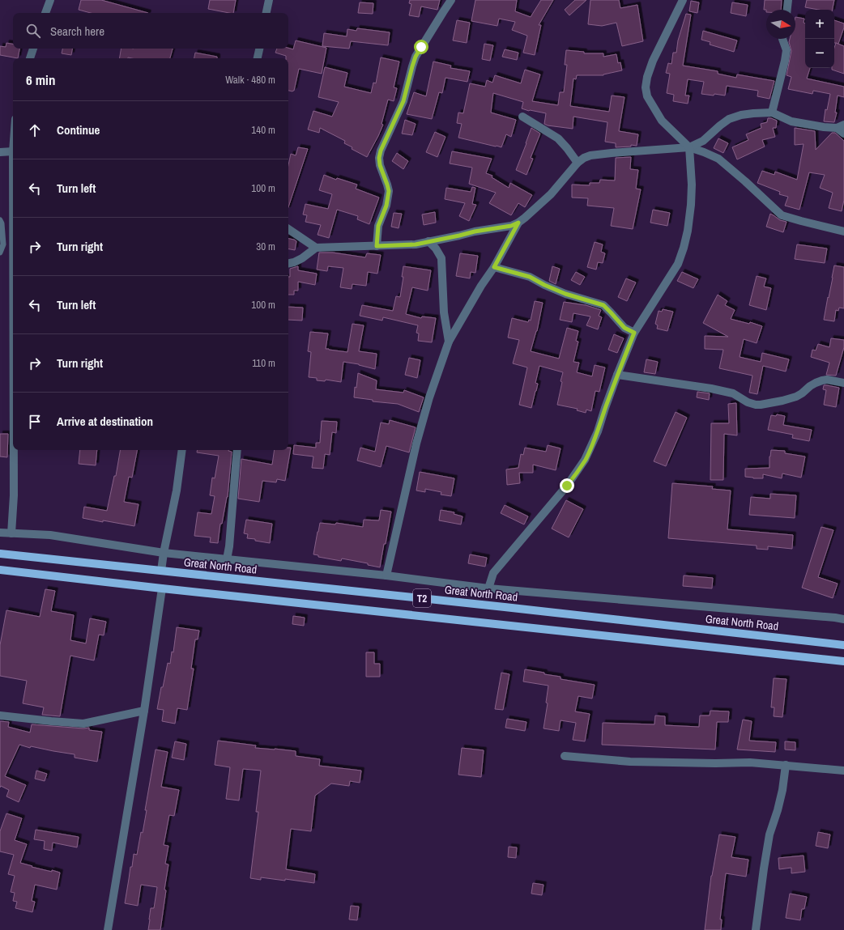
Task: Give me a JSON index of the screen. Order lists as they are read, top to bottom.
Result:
{
  "streets": {
    "main road": ["Great North Road", "T2"]
  },
  "north": "right",
  "page": {
    "map_buttons": ["+", "−"],
    "search": "Search here",
    "heading": ["6 min", "Walk · 480 m"],
    "list": [
      ["Continue", "140 m"],
      ["Turn left", "100 m"],
      ["Turn right", "30 m"],
      ["Turn left", "100 m"],
      ["Turn right", "110 m"],
      "Arrive at destination"
    ]
  }
}
